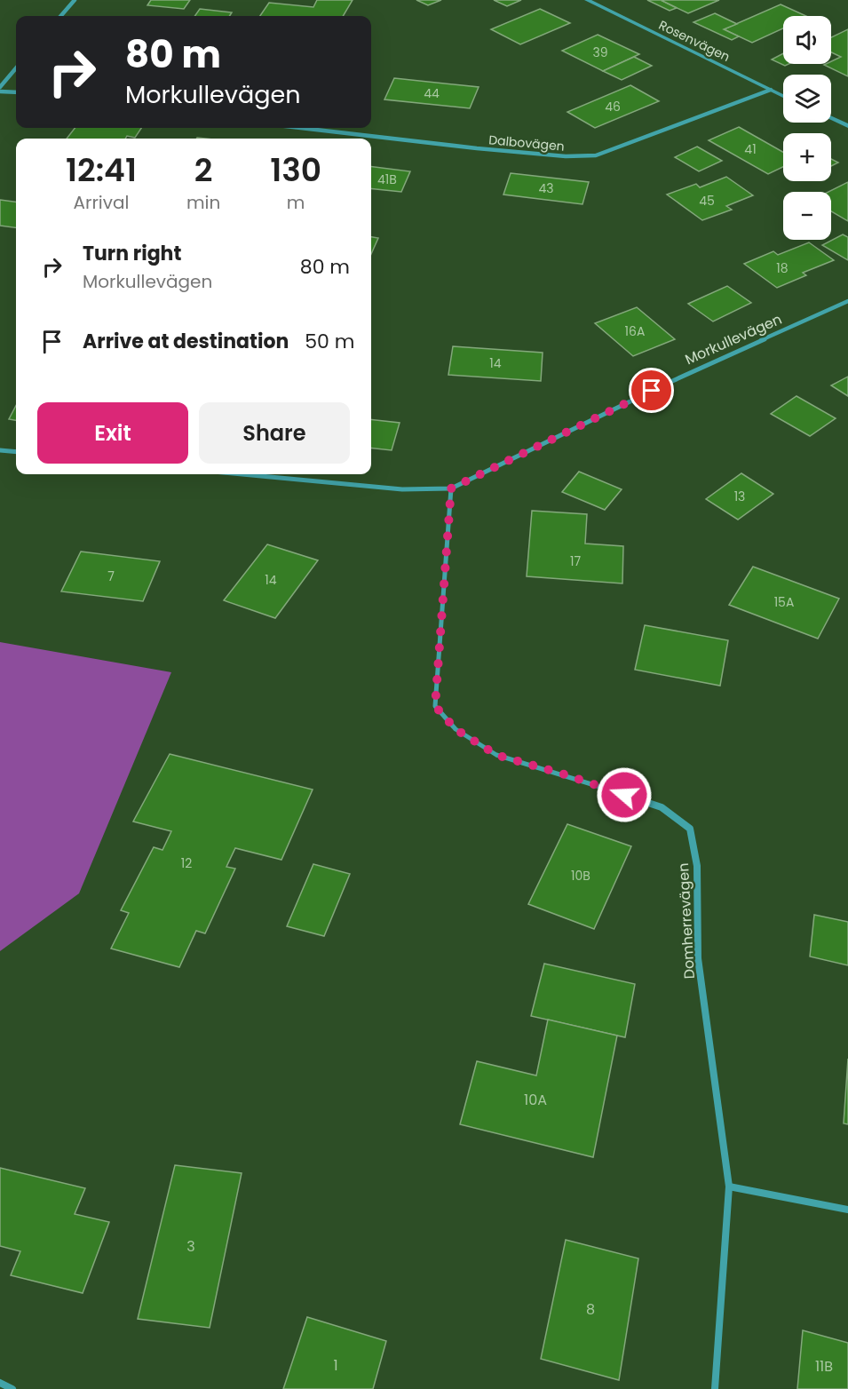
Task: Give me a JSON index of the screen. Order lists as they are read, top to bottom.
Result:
{
  "streets": {
    "street": [
      "Rosenvägen",
      "Dalbovägen",
      "Morkullevägen",
      "Domherrevägen"
    ]
  },
  "crossings": [
    ["Rosenvägen", "Dalbovägen"],
    ["Morkullevägen", "Domherrevägen"]
  ],
  "house_numbers": [
    "39",
    "44",
    "46",
    "41",
    "41B",
    "43",
    "45",
    "18",
    "16A",
    "14",
    "13",
    "17",
    "7",
    "14",
    "15A",
    "12",
    "10B",
    "10A",
    "3",
    "8",
    "1",
    "11B"
  ],
  "page": {
    "map_buttons": ["+", "−"],
    "turn": ["80 m", "Morkullevägen"],
    "eta": [
      "12:41",
      "Arrival",
      "2",
      "min",
      "130",
      "m"
    ],
    "list": [
      {
        "name": "Turn right",
        "note": "Morkullevägen",
        "value": "80 m"
      },
      {
        "name": "Arrive at destination",
        "value": "50 m"
      }
    ],
    "buttons": ["Exit", "Share"]
  }
}
